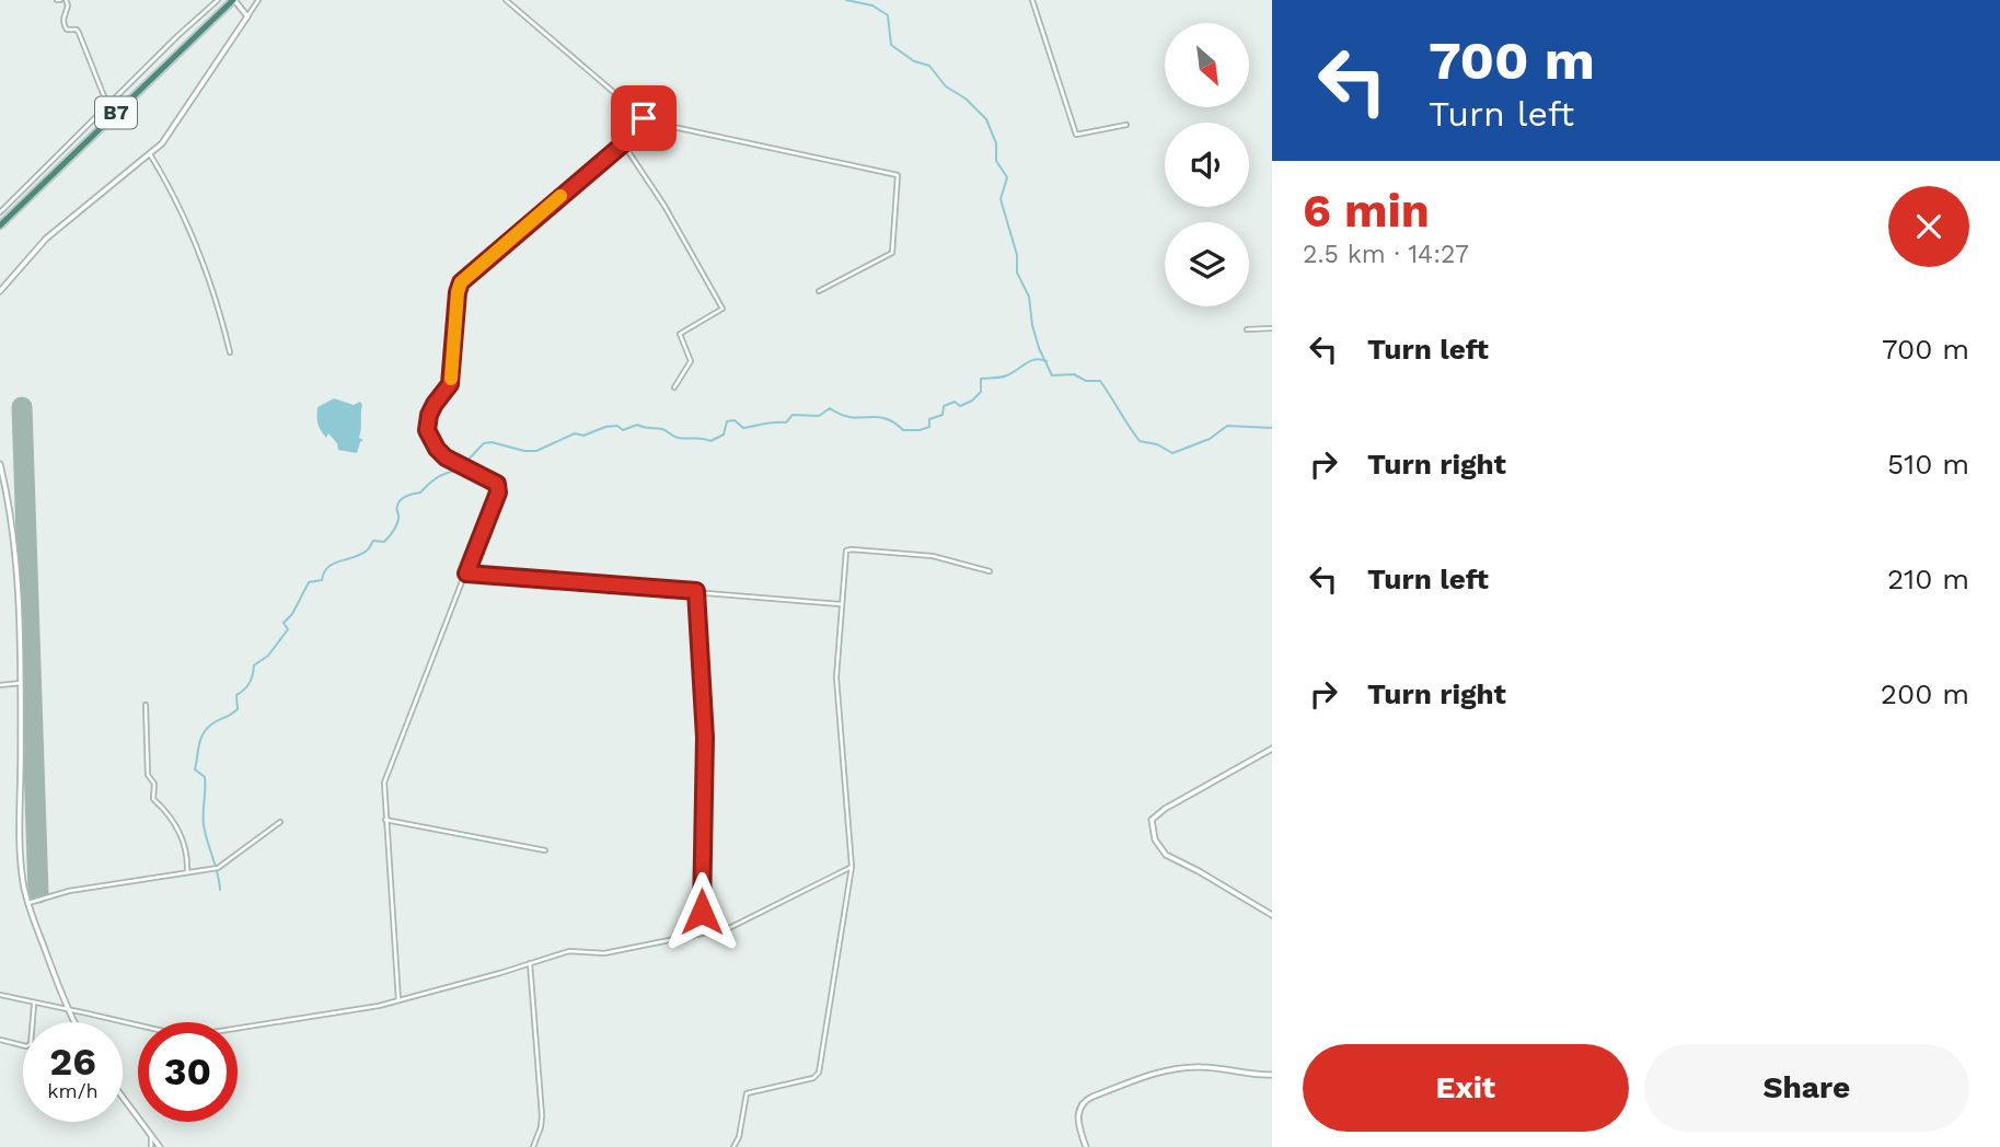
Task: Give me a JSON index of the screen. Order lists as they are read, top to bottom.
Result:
{
  "streets": {
    "highway": ["B7"]
  },
  "north": "bottom right",
  "page": {
    "turn": ["700 m", "Turn left"],
    "heading": ["6 min", "2.5 km · 14:27"],
    "list": [
      {
        "name": "Turn left",
        "value": "700 m"
      },
      {
        "name": "Turn right",
        "value": "510 m"
      },
      {
        "name": "Turn left",
        "value": "210 m"
      },
      {
        "name": "Turn right",
        "value": "200 m"
      }
    ],
    "speed": "26 km/h",
    "limit": "30",
    "buttons": ["Exit", "Share"]
  }
}
